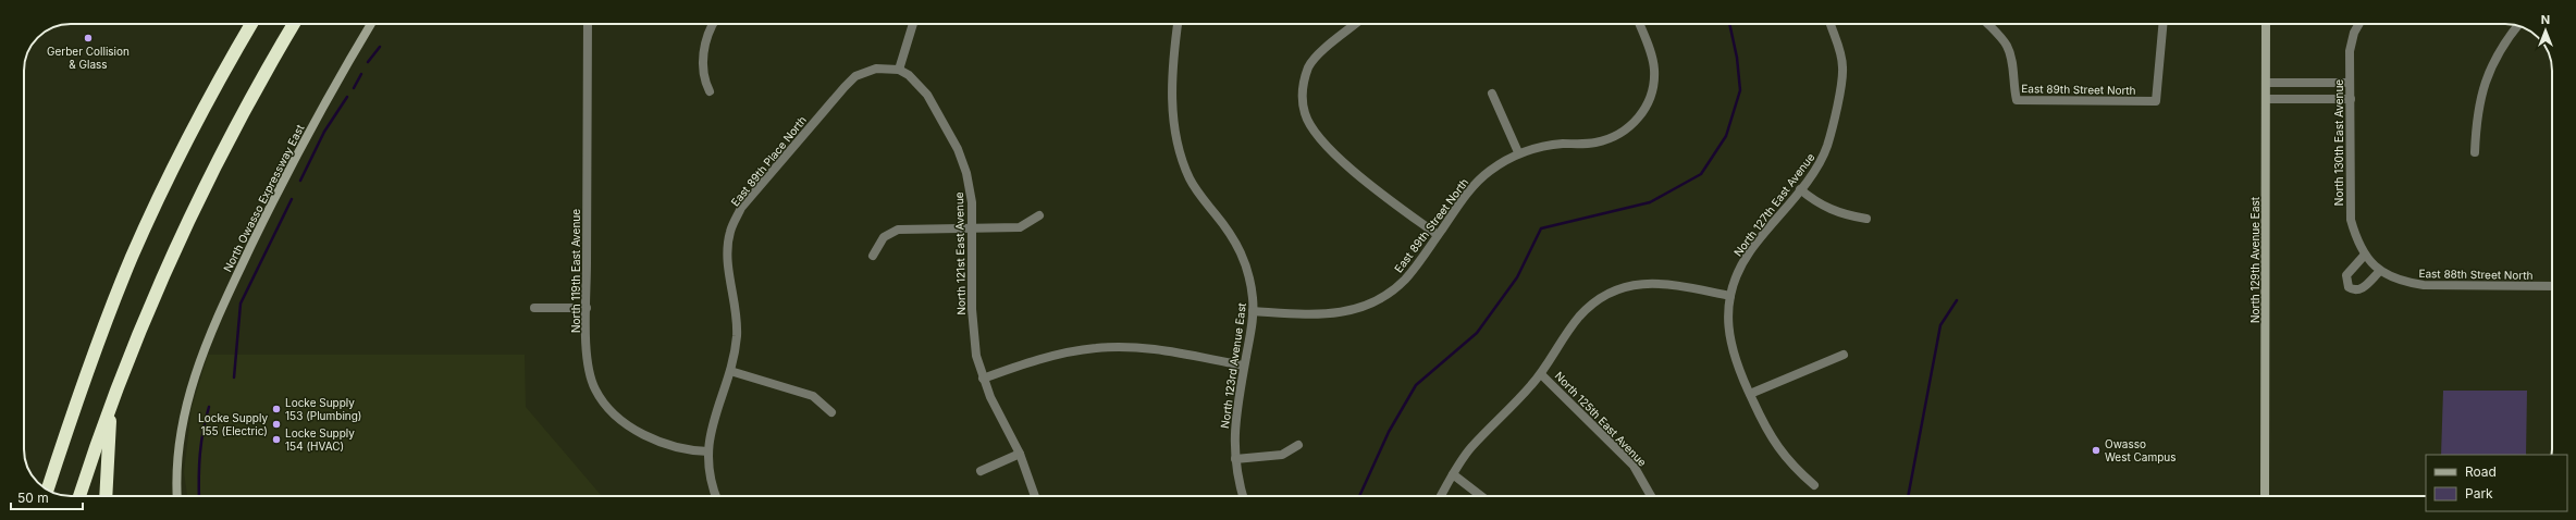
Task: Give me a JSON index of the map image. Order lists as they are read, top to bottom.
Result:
{
  "streets": {
    "street": [
      "East 89th Street North",
      "North 130th East Avenue",
      "East 89th Place North",
      "North Owasso Expressway East",
      "North 127th East Avenue",
      "North 121st East Avenue",
      "North 129th Avenue East",
      "North 119th East Avenue",
      "East 88th Street North",
      "North 123rd Avenue East",
      "North 125th East Avenue"
    ]
  },
  "crossings": [
    ["East 89th Street North", "North 123rd Avenue East"],
    ["North 130th East Avenue", "East 88th Street North"],
    ["East 89th Place North", "North 121st East Avenue"],
    ["East 89th Place North", "North 119th East Avenue"]
  ],
  "places": [
    "Gerber Collision & Glass",
    "Locke Supply 153 (Plumbing)",
    "Locke Supply 155 (Electric)",
    "Locke Supply 154 (HVAC)",
    "Owasso West Campus"
  ],
  "legend": ["Road", "Park"],
  "scale_bar": "50 m",
  "north": "top"
}
